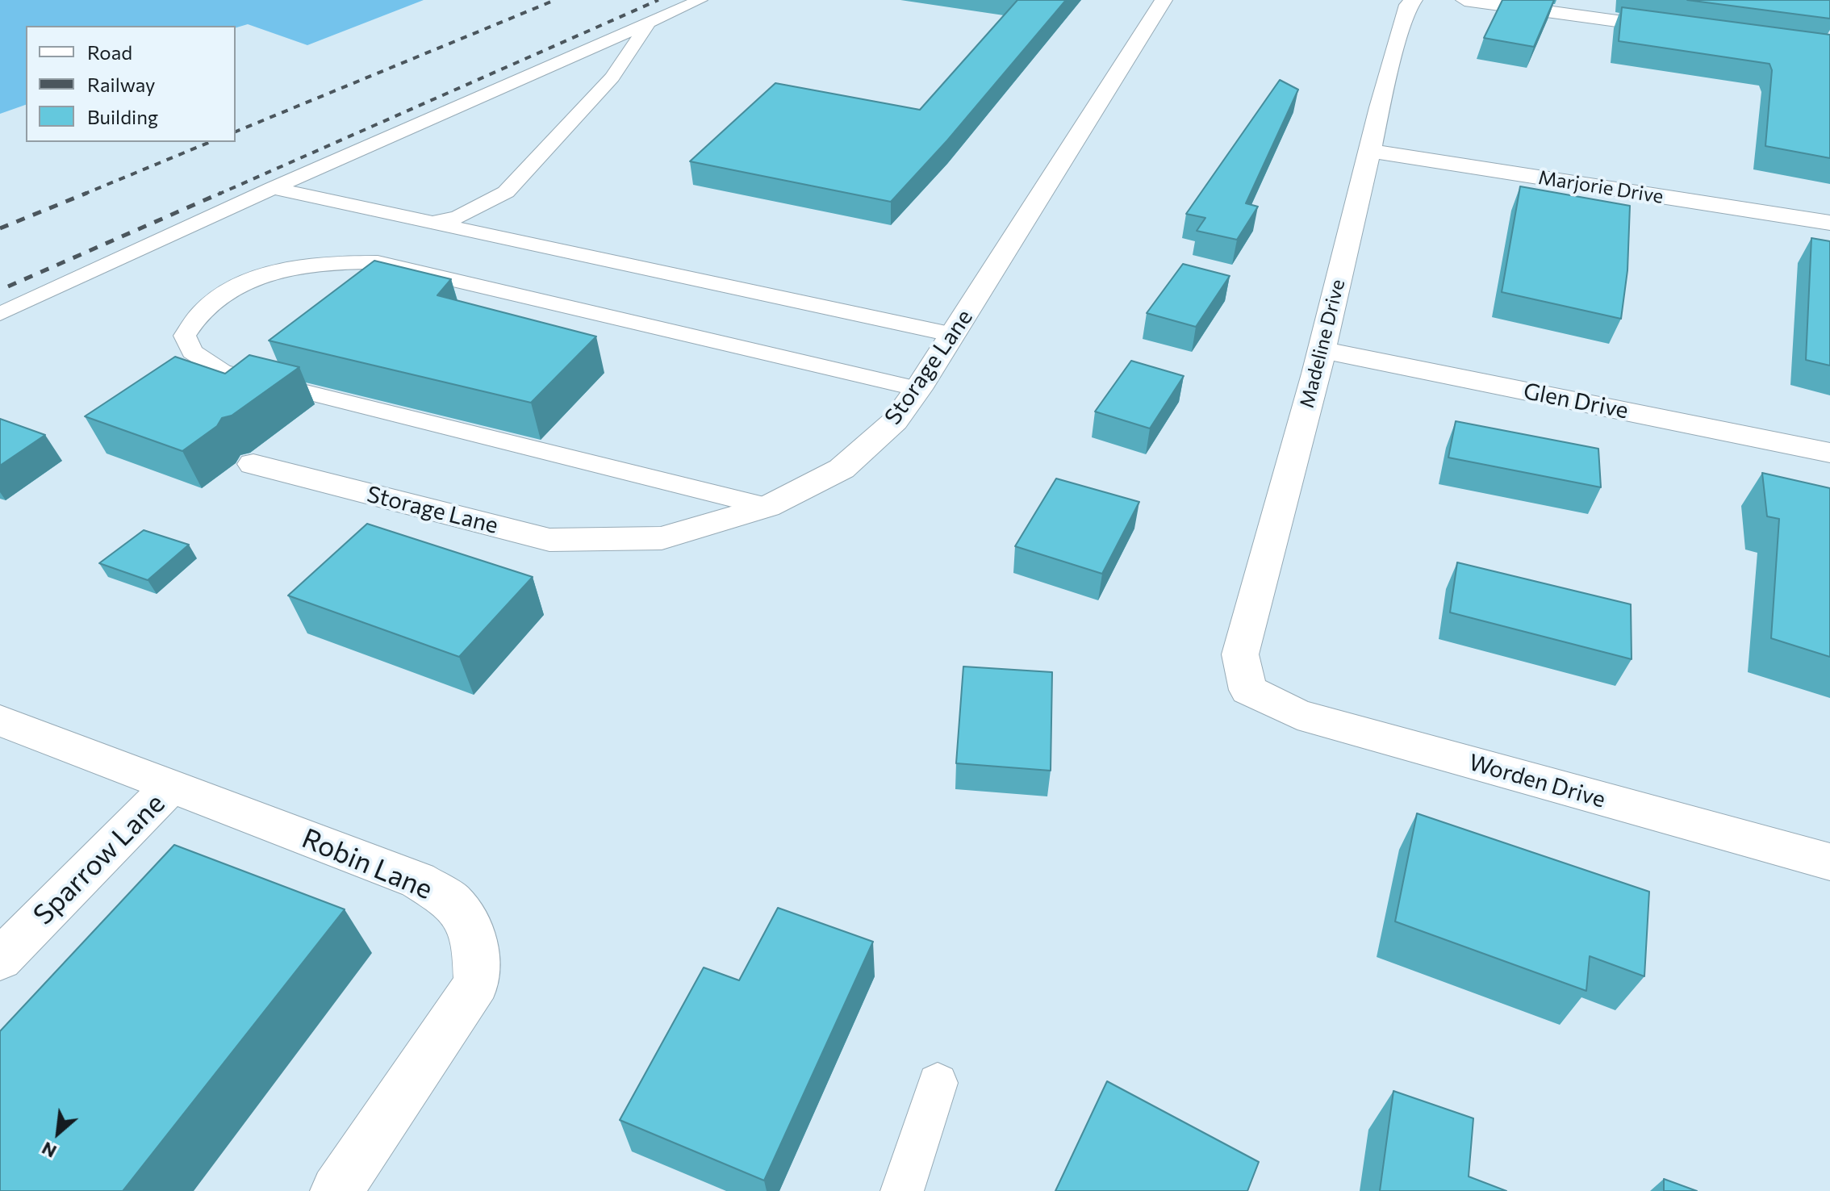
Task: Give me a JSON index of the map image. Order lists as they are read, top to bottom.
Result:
{
  "streets": {
    "street": [
      "Marjorie Drive",
      "Madeline Drive",
      "Storage Lane",
      "Glen Drive",
      "Worden Drive",
      "Sparrow Lane",
      "Robin Lane"
    ]
  },
  "crossings": [
    ["Marjorie Drive", "Madeline Drive"],
    ["Madeline Drive", "Glen Drive"],
    ["Madeline Drive", "Worden Drive"],
    ["Sparrow Lane", "Robin Lane"]
  ],
  "legend": ["Road", "Railway", "Building"],
  "north": "bottom left"
}
